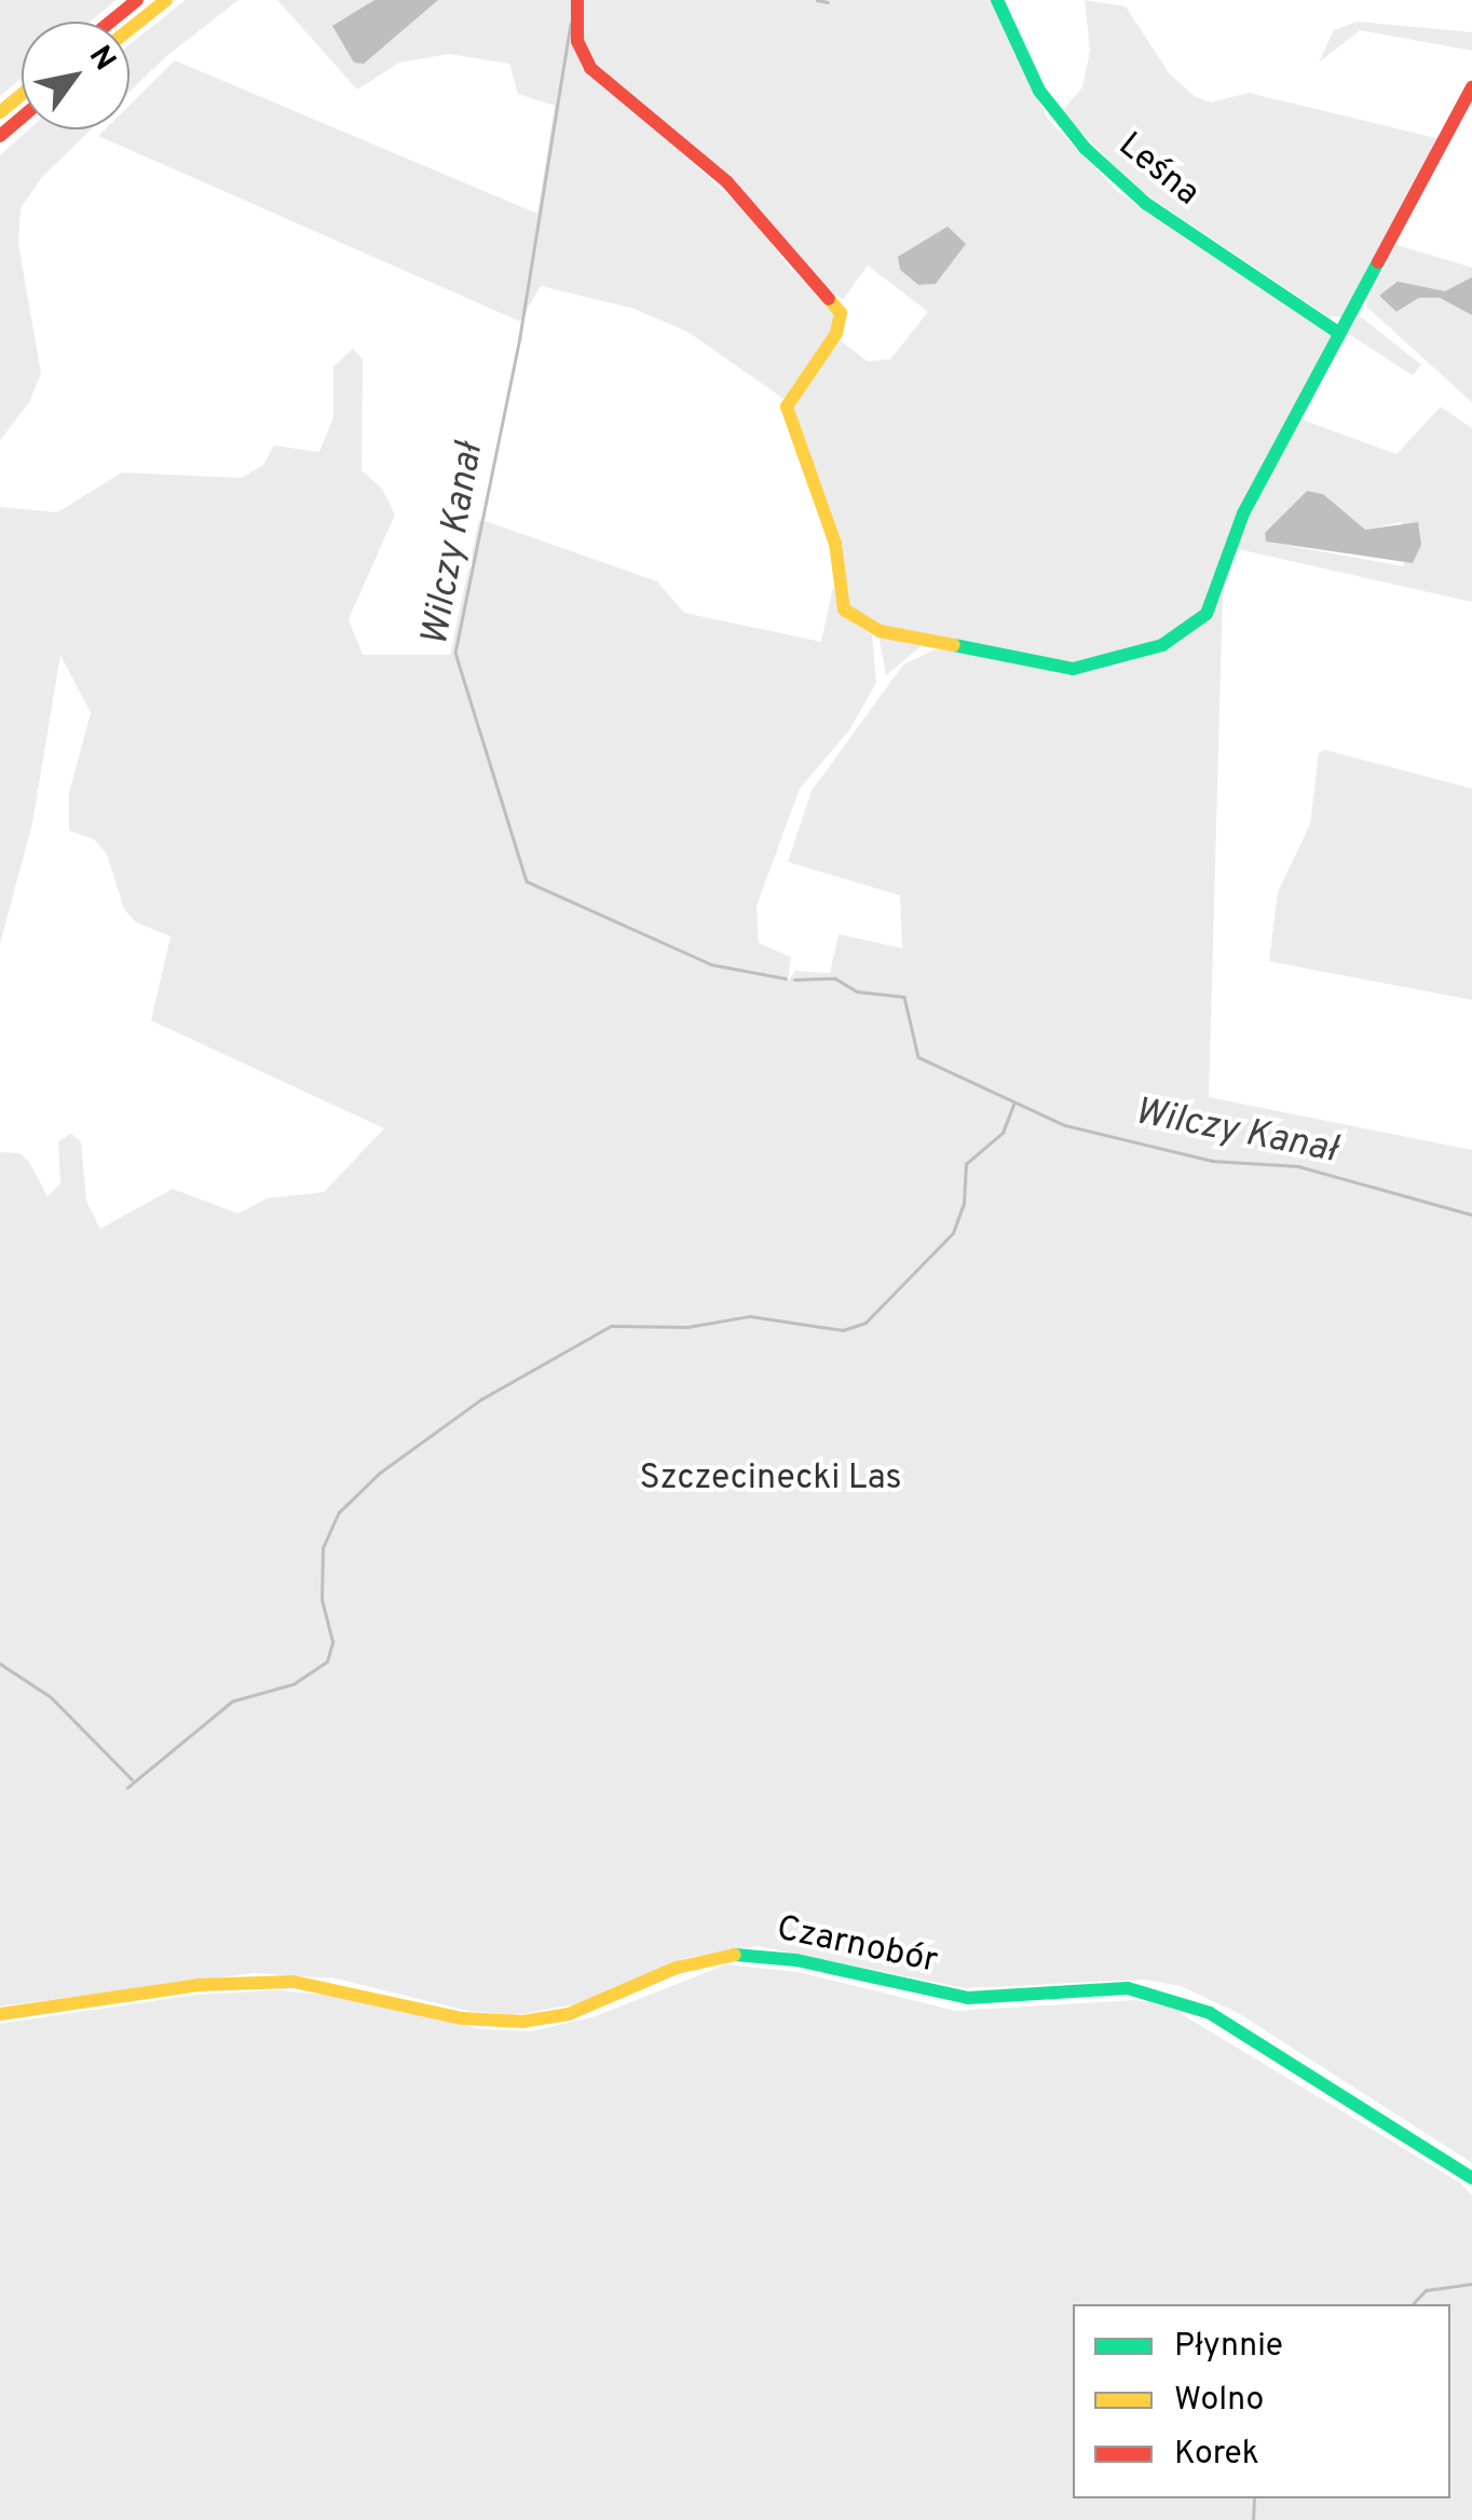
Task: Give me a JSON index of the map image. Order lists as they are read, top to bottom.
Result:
{
  "streets": {
    "main road": ["Leśna", "Czarnobór"]
  },
  "water": ["Wilczy Kanał"],
  "parks": ["Szczecinecki Las"],
  "legend": ["Płynnie", "Wolno", "Korek"],
  "north": "top right"
}
